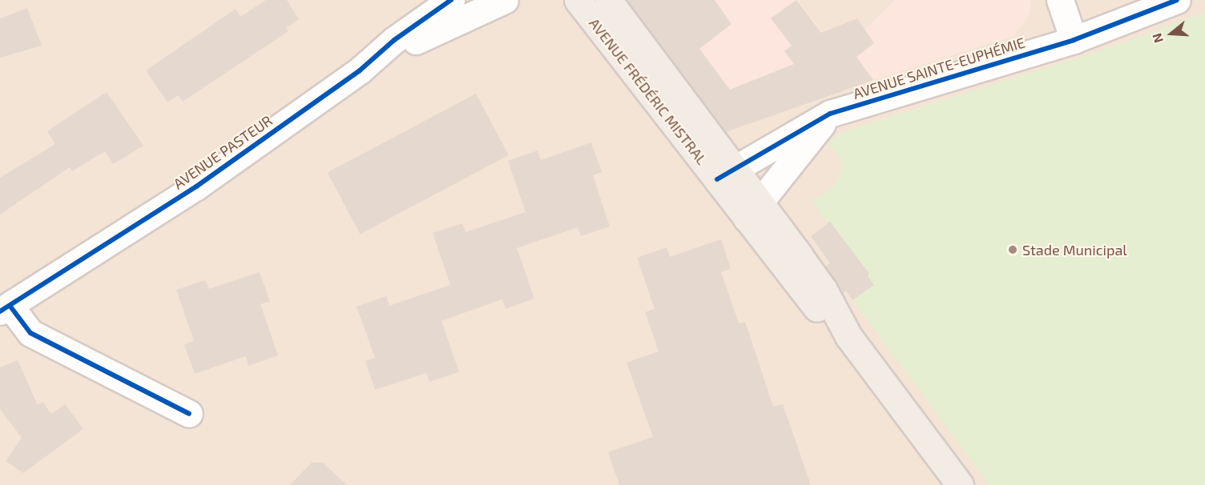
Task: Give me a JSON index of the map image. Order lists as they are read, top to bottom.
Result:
{
  "streets": {
    "main road": ["AVENUE FRÉDÉRIC MISTRAL"],
    "street": ["AVENUE SAINTE-EUPHÉMIE", "AVENUE PASTEUR"]
  },
  "crossings": [
    ["AVENUE SAINTE-EUPHÉMIE", "AVENUE FRÉDÉRIC MISTRAL"]
  ],
  "places": ["Stade Municipal"],
  "north": "left"
}
